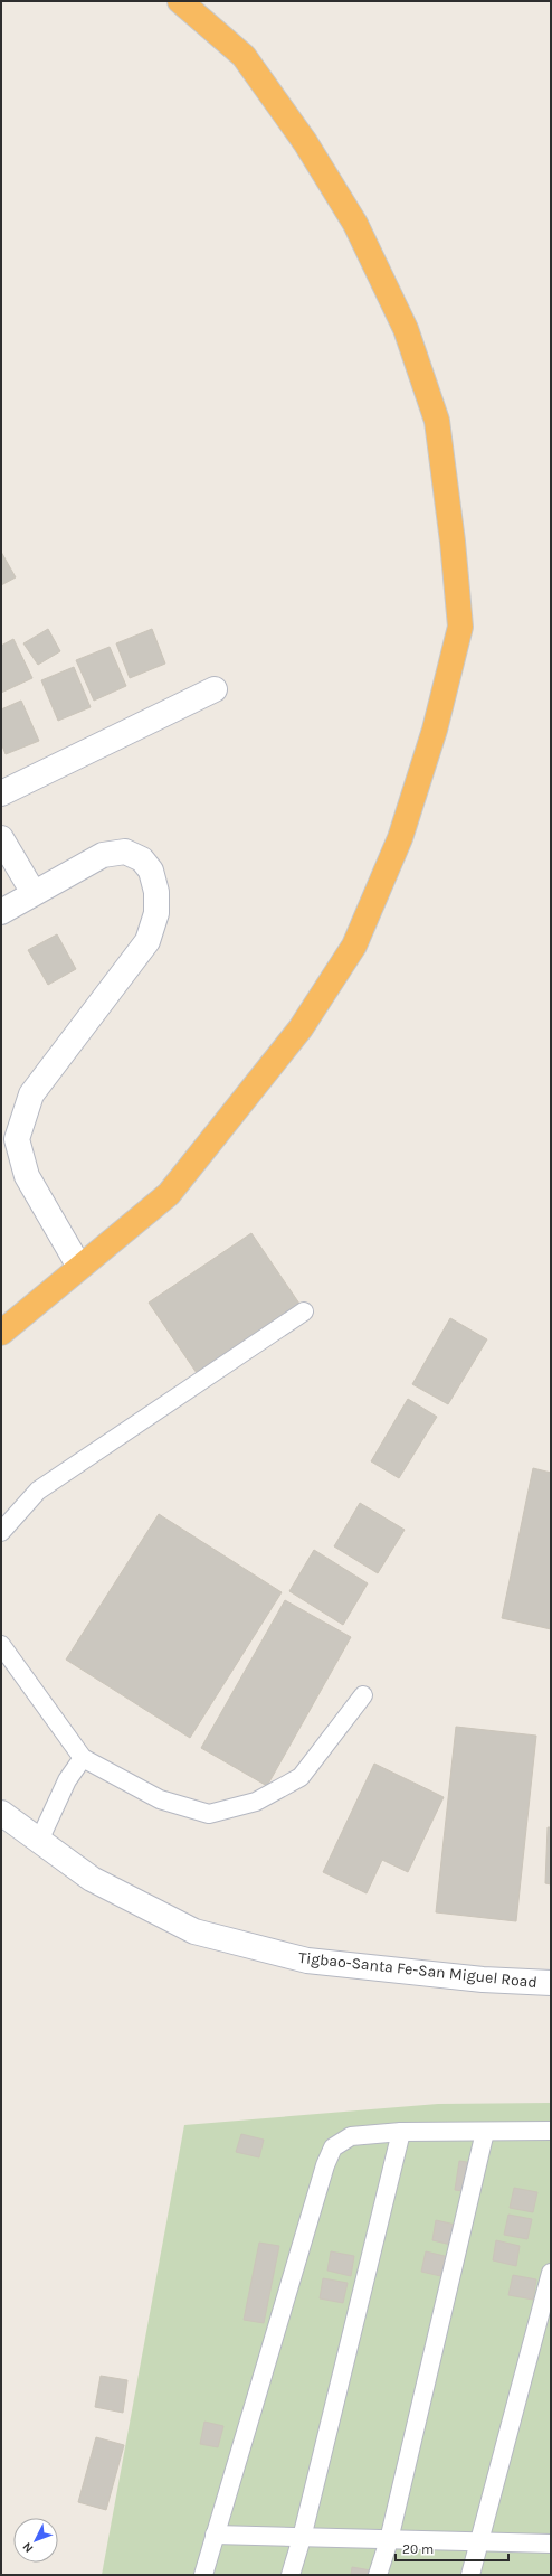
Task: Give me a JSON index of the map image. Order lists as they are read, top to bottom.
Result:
{
  "streets": {
    "street": ["Tigbao-Santa Fe-San Miguel Road"]
  },
  "scale_bar": "20 m",
  "north": "bottom left"
}
